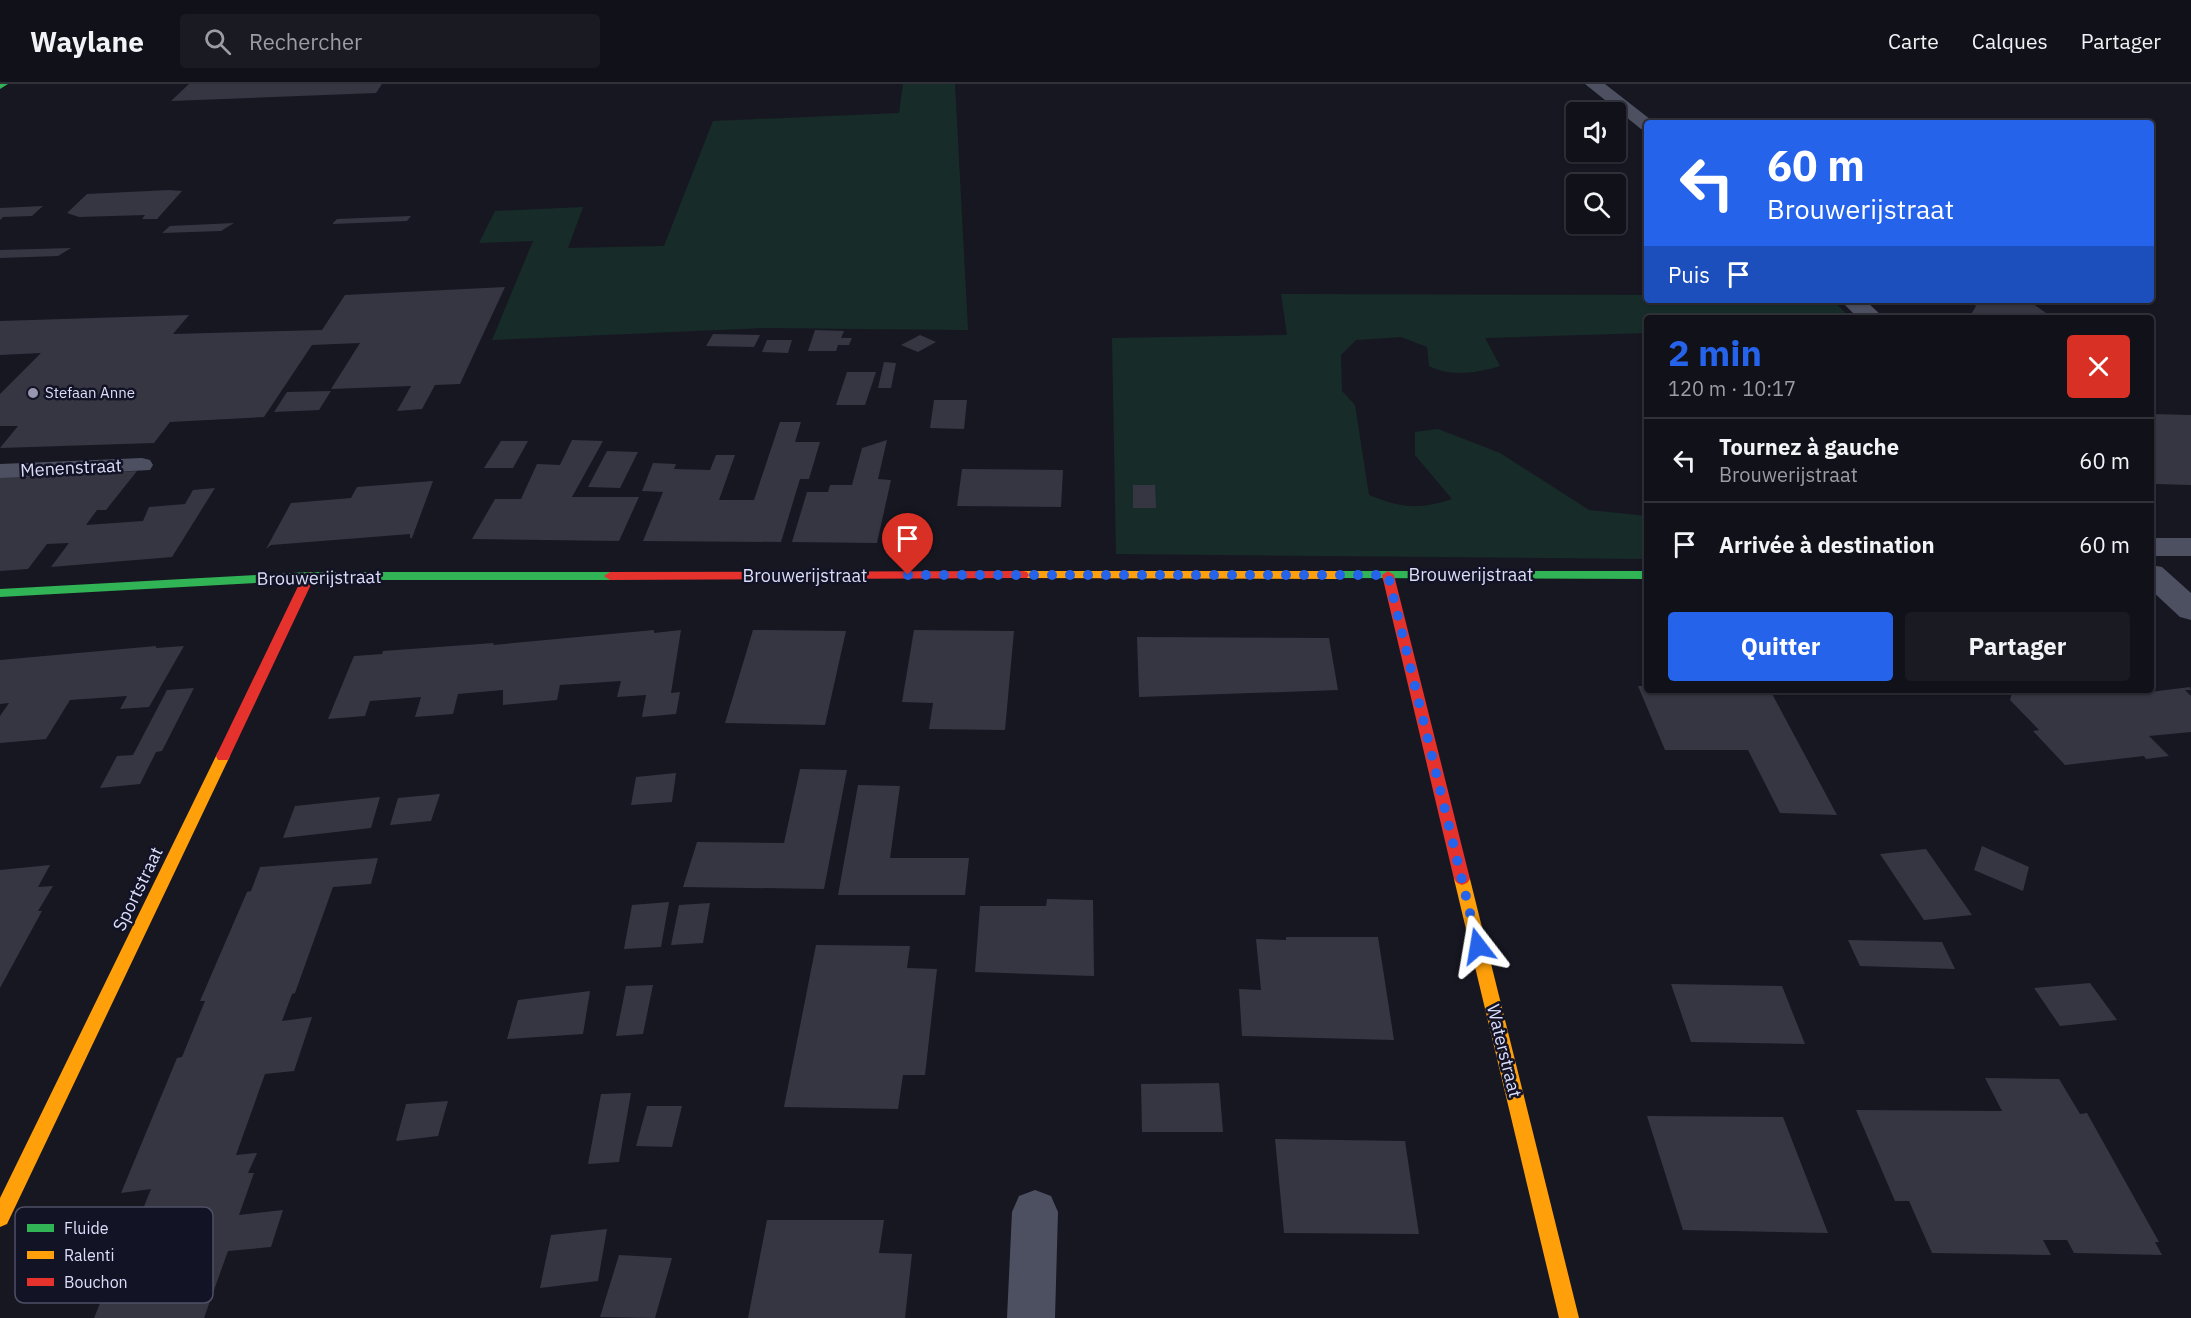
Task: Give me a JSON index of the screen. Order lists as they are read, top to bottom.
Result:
{
  "streets": {
    "street": ["Brouwerijstraat", "Sportstraat", "Waterstraat"],
    "lane": ["Menenstraat"]
  },
  "crossings": [
    ["Brouwerijstraat", "Sportstraat"],
    ["Brouwerijstraat", "Waterstraat"]
  ],
  "places": ["Stefaan Anne"],
  "legend": ["Fluide", "Ralenti", "Bouchon"],
  "page": {
    "header": "Waylane",
    "search": "Rechercher",
    "nav": ["Carte", "Calques", "Partager"],
    "turn": ["60 m", "Brouwerijstraat"],
    "then": "Puis",
    "heading": ["2 min", "120 m · 10:17"],
    "list": [
      {
        "name": "Tournez à gauche",
        "note": "Brouwerijstraat",
        "value": "60 m"
      },
      {
        "name": "Arrivée à destination",
        "value": "60 m"
      }
    ],
    "buttons": ["Quitter", "Partager"]
  }
}
